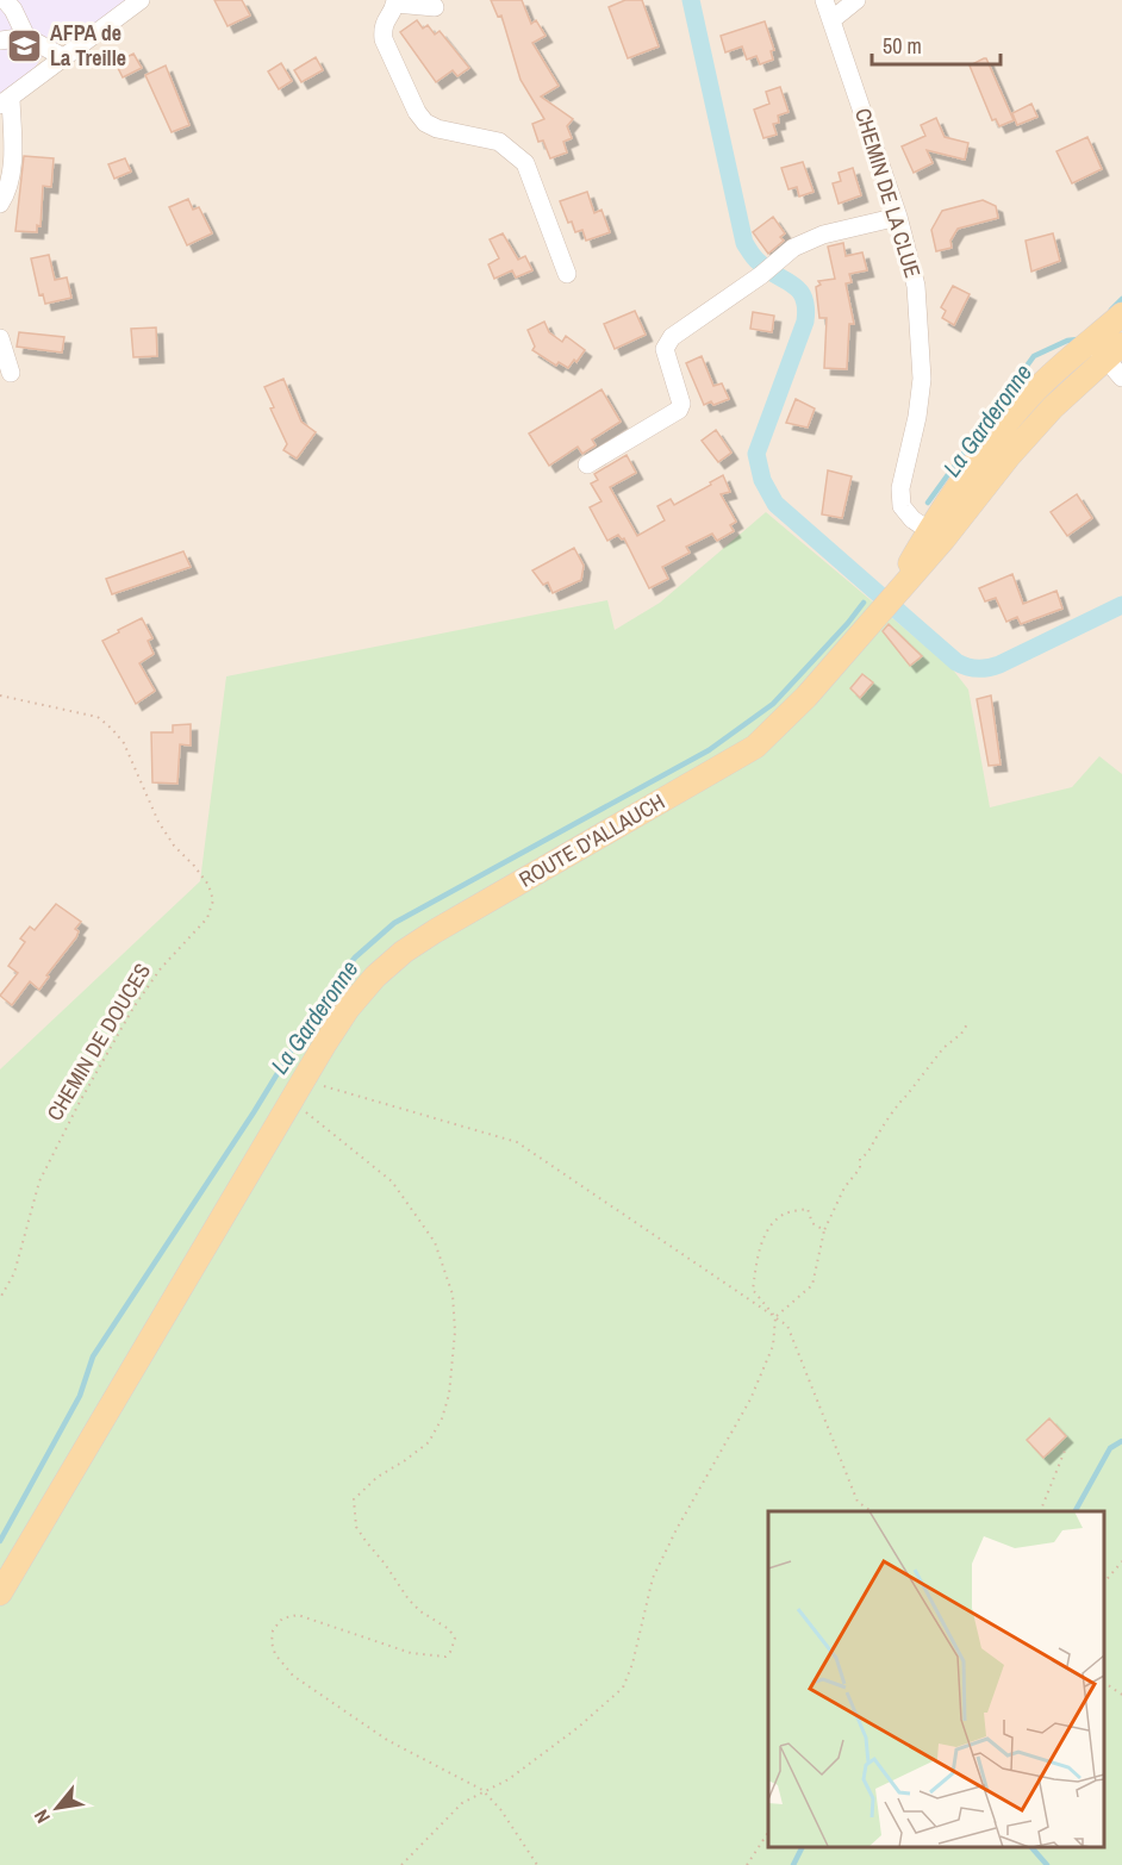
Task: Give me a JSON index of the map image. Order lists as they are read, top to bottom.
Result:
{
  "streets": {
    "main road": ["ROUTE D'ALLAUCH"],
    "street": ["CHEMIN DE LA CLUE"],
    "path": ["CHEMIN DE DOUCES"]
  },
  "crossings": [
    ["CHEMIN DE LA CLUE", "ROUTE D'ALLAUCH"]
  ],
  "water": ["La Garderonne"],
  "places": {
    "school or university": ["AFPA de La Treille"]
  },
  "scale_bar": "50 m",
  "north": "bottom left"
}
